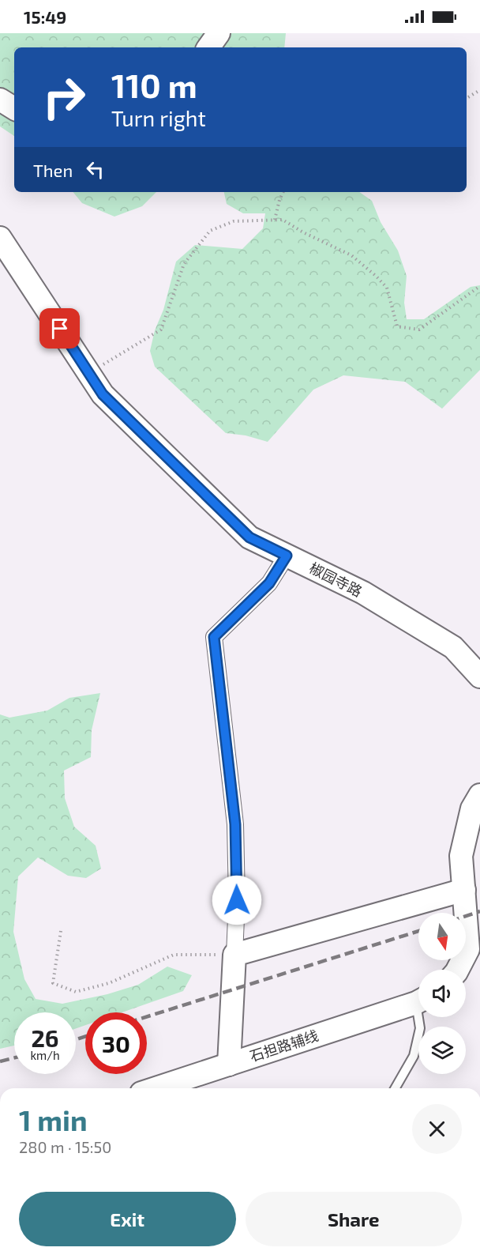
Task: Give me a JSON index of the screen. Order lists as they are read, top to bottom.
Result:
{
  "streets": {
    "main road": ["椒园寺路", "石担路辅线"]
  },
  "north": "bottom",
  "page": {
    "status": "15:49",
    "turn": ["110 m", "Turn right"],
    "then": "Then",
    "speed": "26 km/h",
    "limit": "30",
    "heading": ["1 min", "280 m · 15:50"],
    "buttons": ["Exit", "Share"]
  }
}
